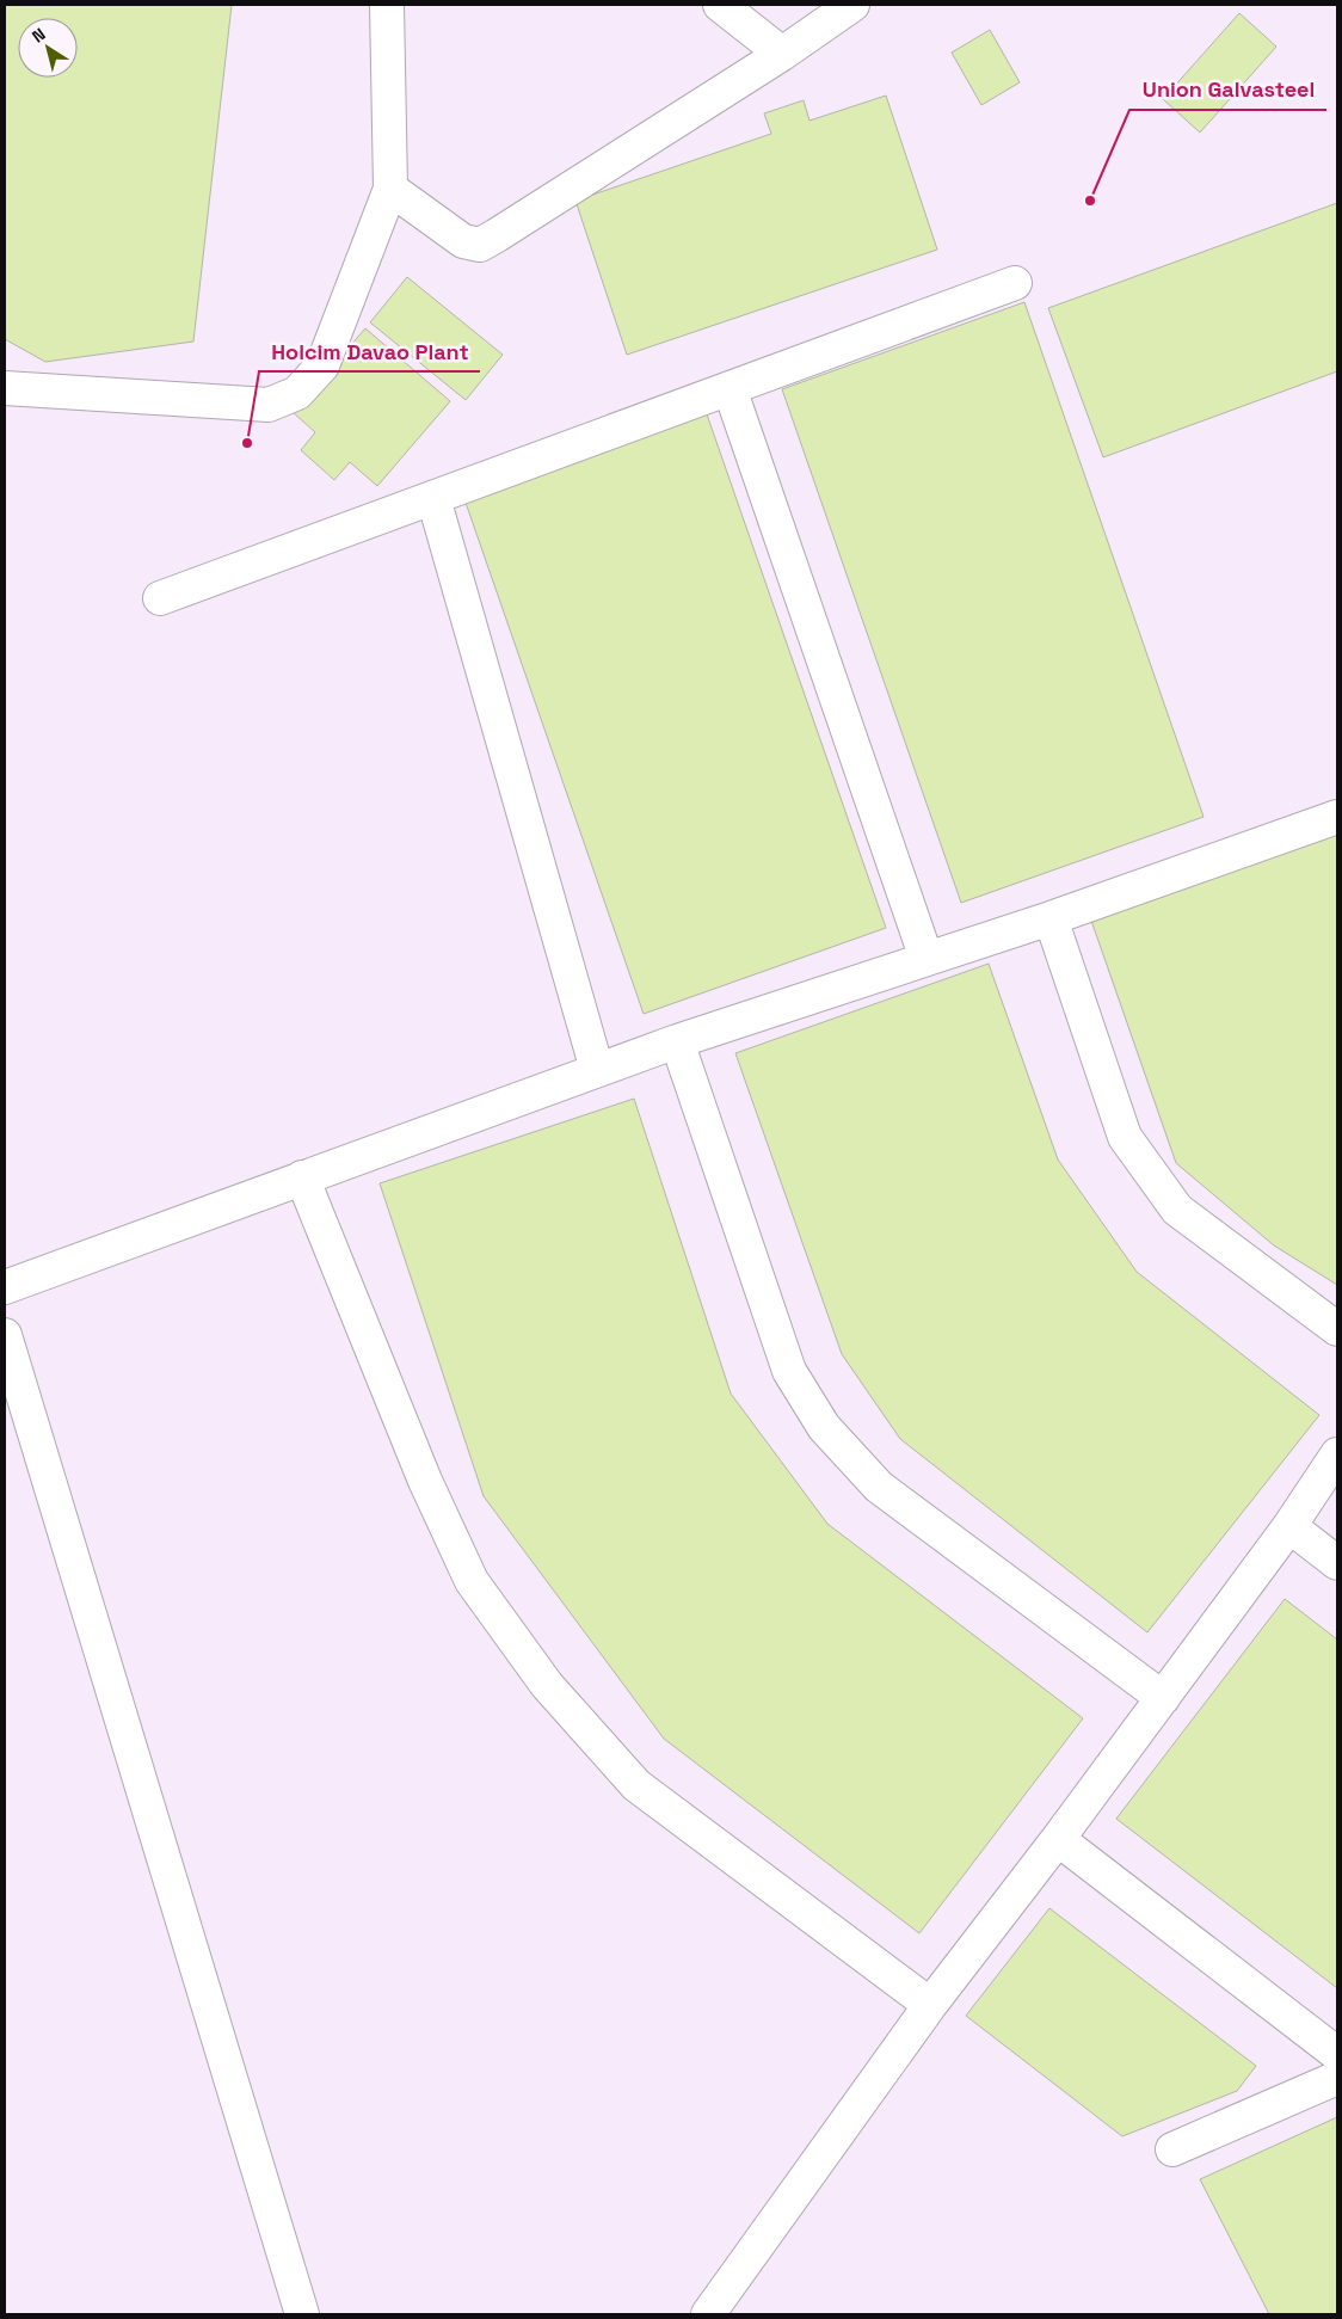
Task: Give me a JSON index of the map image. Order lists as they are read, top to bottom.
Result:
{
  "places": ["Union Galvasteel", "Holcim Davao Plant"],
  "north": "top left"
}
